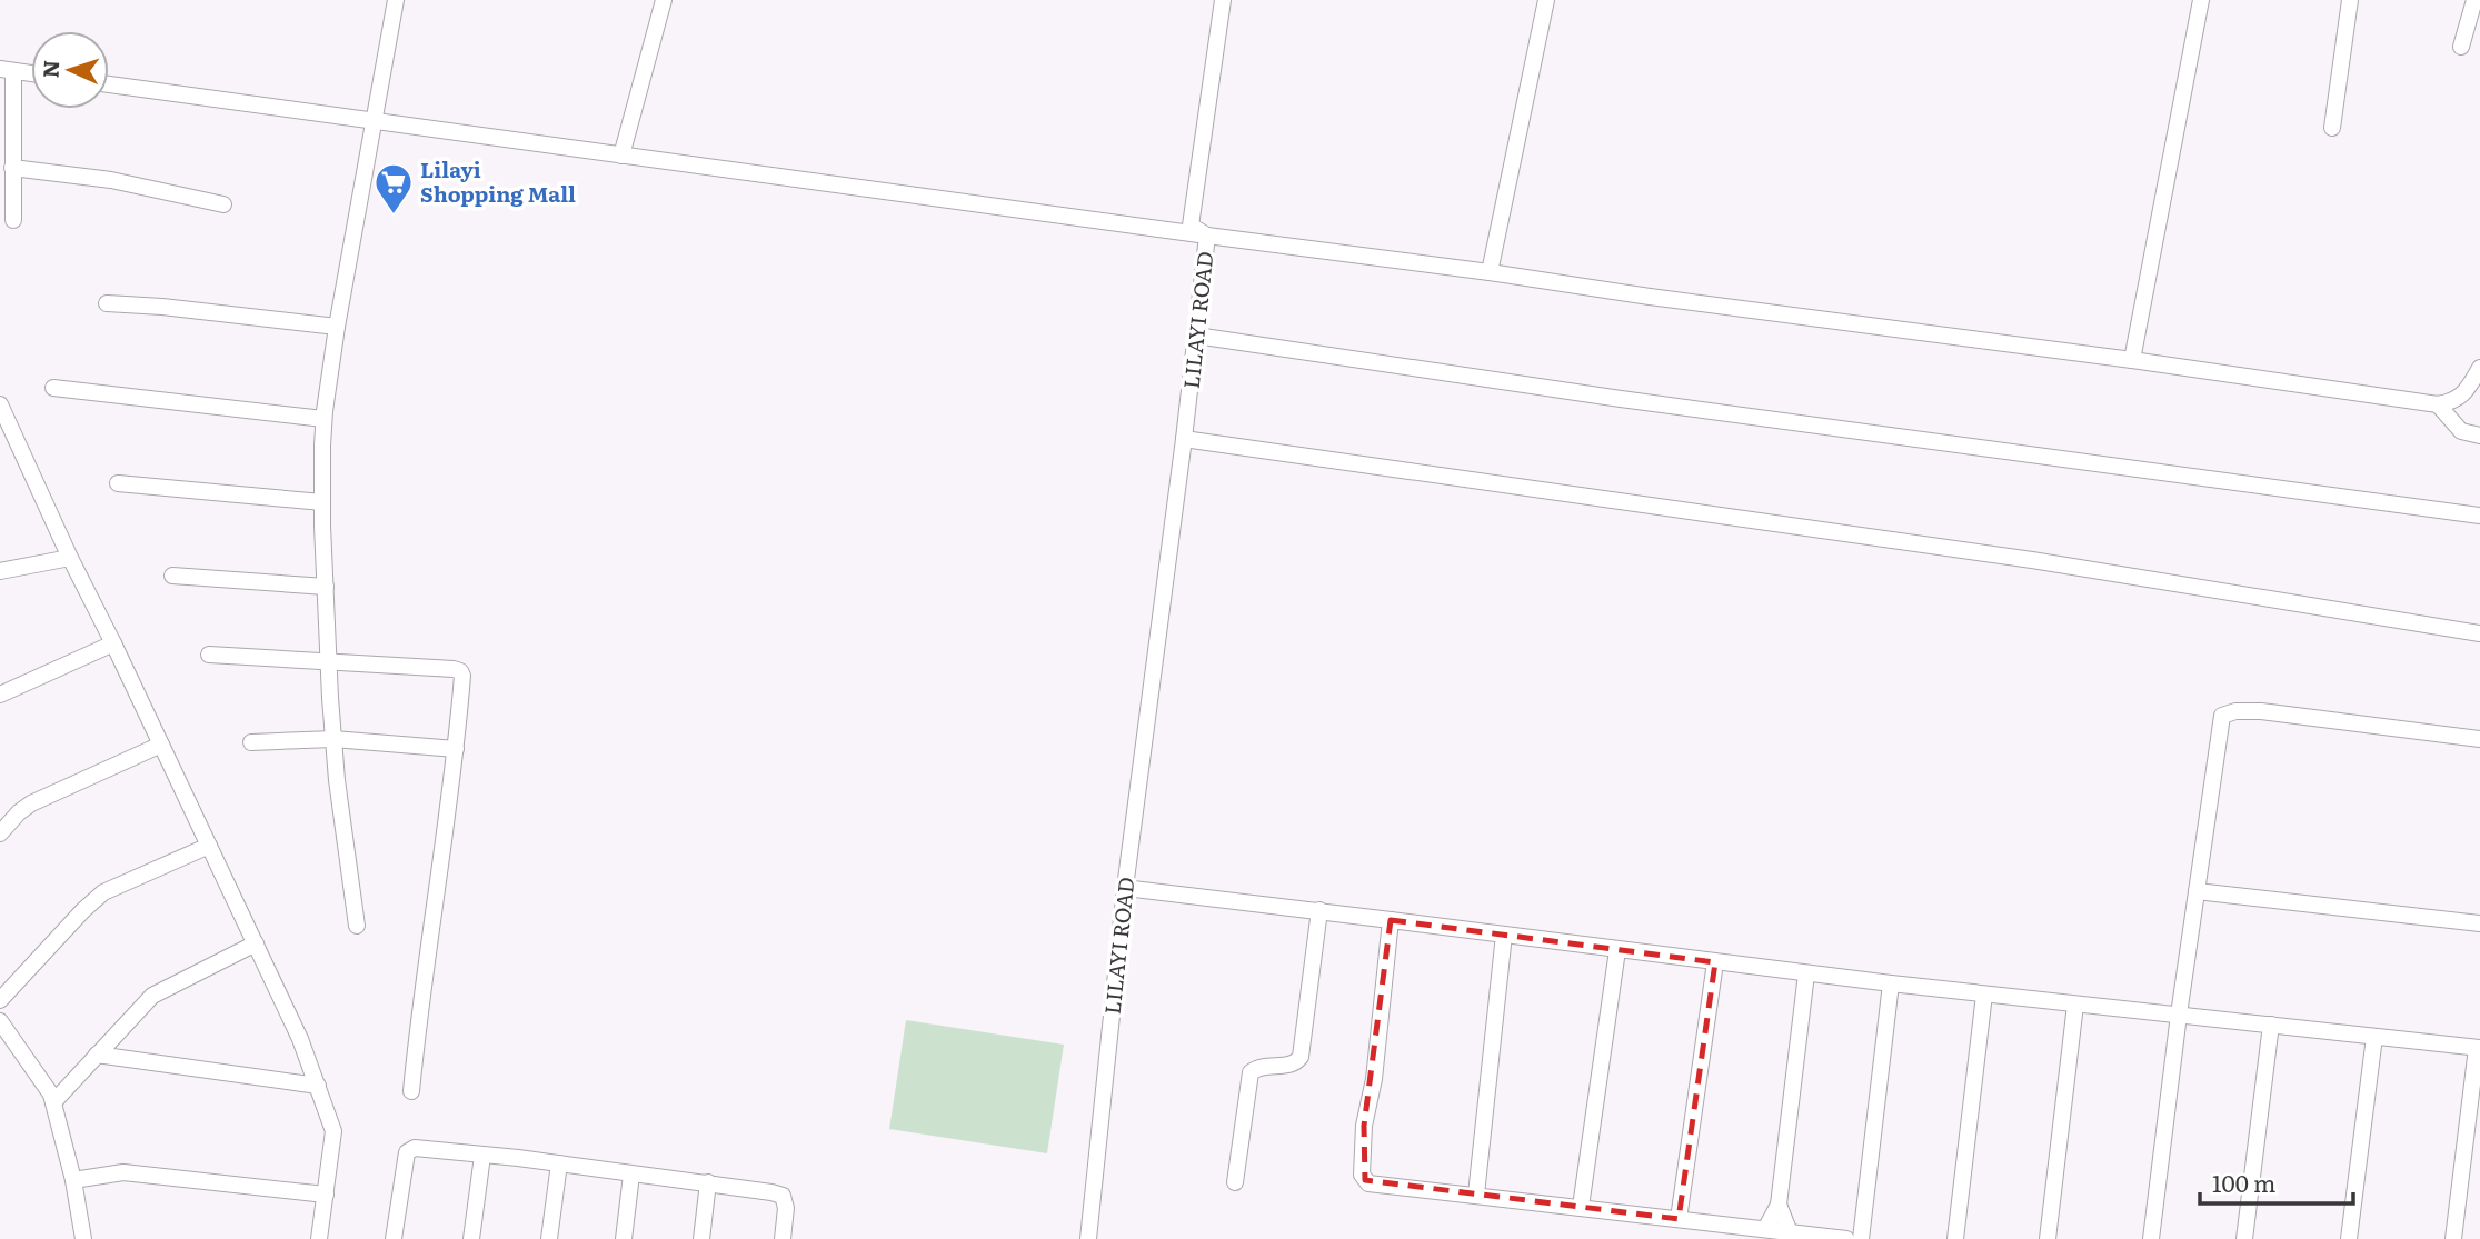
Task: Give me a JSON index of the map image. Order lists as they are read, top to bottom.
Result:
{
  "streets": {
    "street": ["LILAYI ROAD"]
  },
  "places": {
    "supermarket": ["Lilayi Shopping Mall"]
  },
  "scale_bar": "100 m",
  "north": "left"
}
